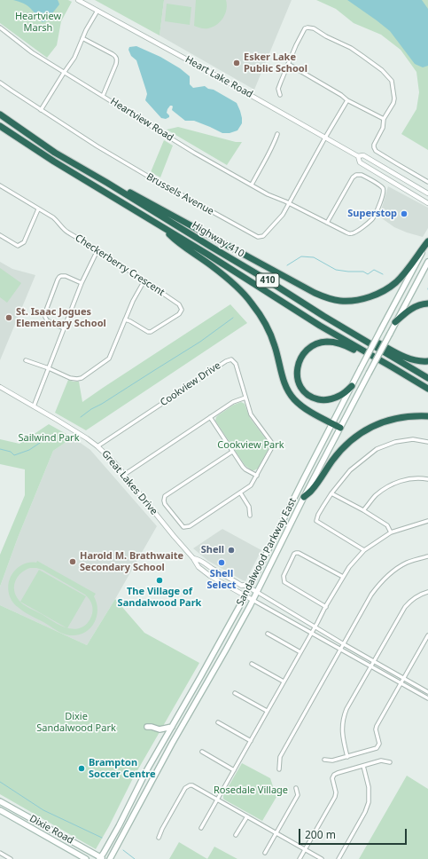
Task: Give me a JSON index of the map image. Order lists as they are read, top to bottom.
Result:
{
  "streets": {
    "highway": ["Highway 410", "410"],
    "main road": ["Sandalwood Parkway East", "Dixie Road"],
    "street": [
      "Heart Lake Road",
      "Heartview Road",
      "Brussels Avenue",
      "Checkerberry Crescent",
      "Cookview Drive",
      "Great Lakes Drive"
    ]
  },
  "crossings": [
    ["Heart Lake Road", "Brussels Avenue"],
    ["Heartview Road", "Brussels Avenue"],
    ["Cookview Drive", "Great Lakes Drive"],
    ["Great Lakes Drive", "Sandalwood Parkway East"],
    ["Sandalwood Parkway East", "Dixie Road"]
  ],
  "parks": [
    "Heartview Marsh",
    "Sailwind Park",
    "Cookview Park",
    "Dixie Sandalwood Park",
    "Rosedale Village"
  ],
  "places": [
    "Esker Lake Public School",
    "Superstop",
    "St. Isaac Jogues Elementary School",
    "Shell",
    "Harold M. Brathwaite Secondary School",
    "Shell Select",
    "The Village of Sandalwood Park",
    "Brampton Soccer Centre"
  ],
  "scale_bar": "200 m"
}
